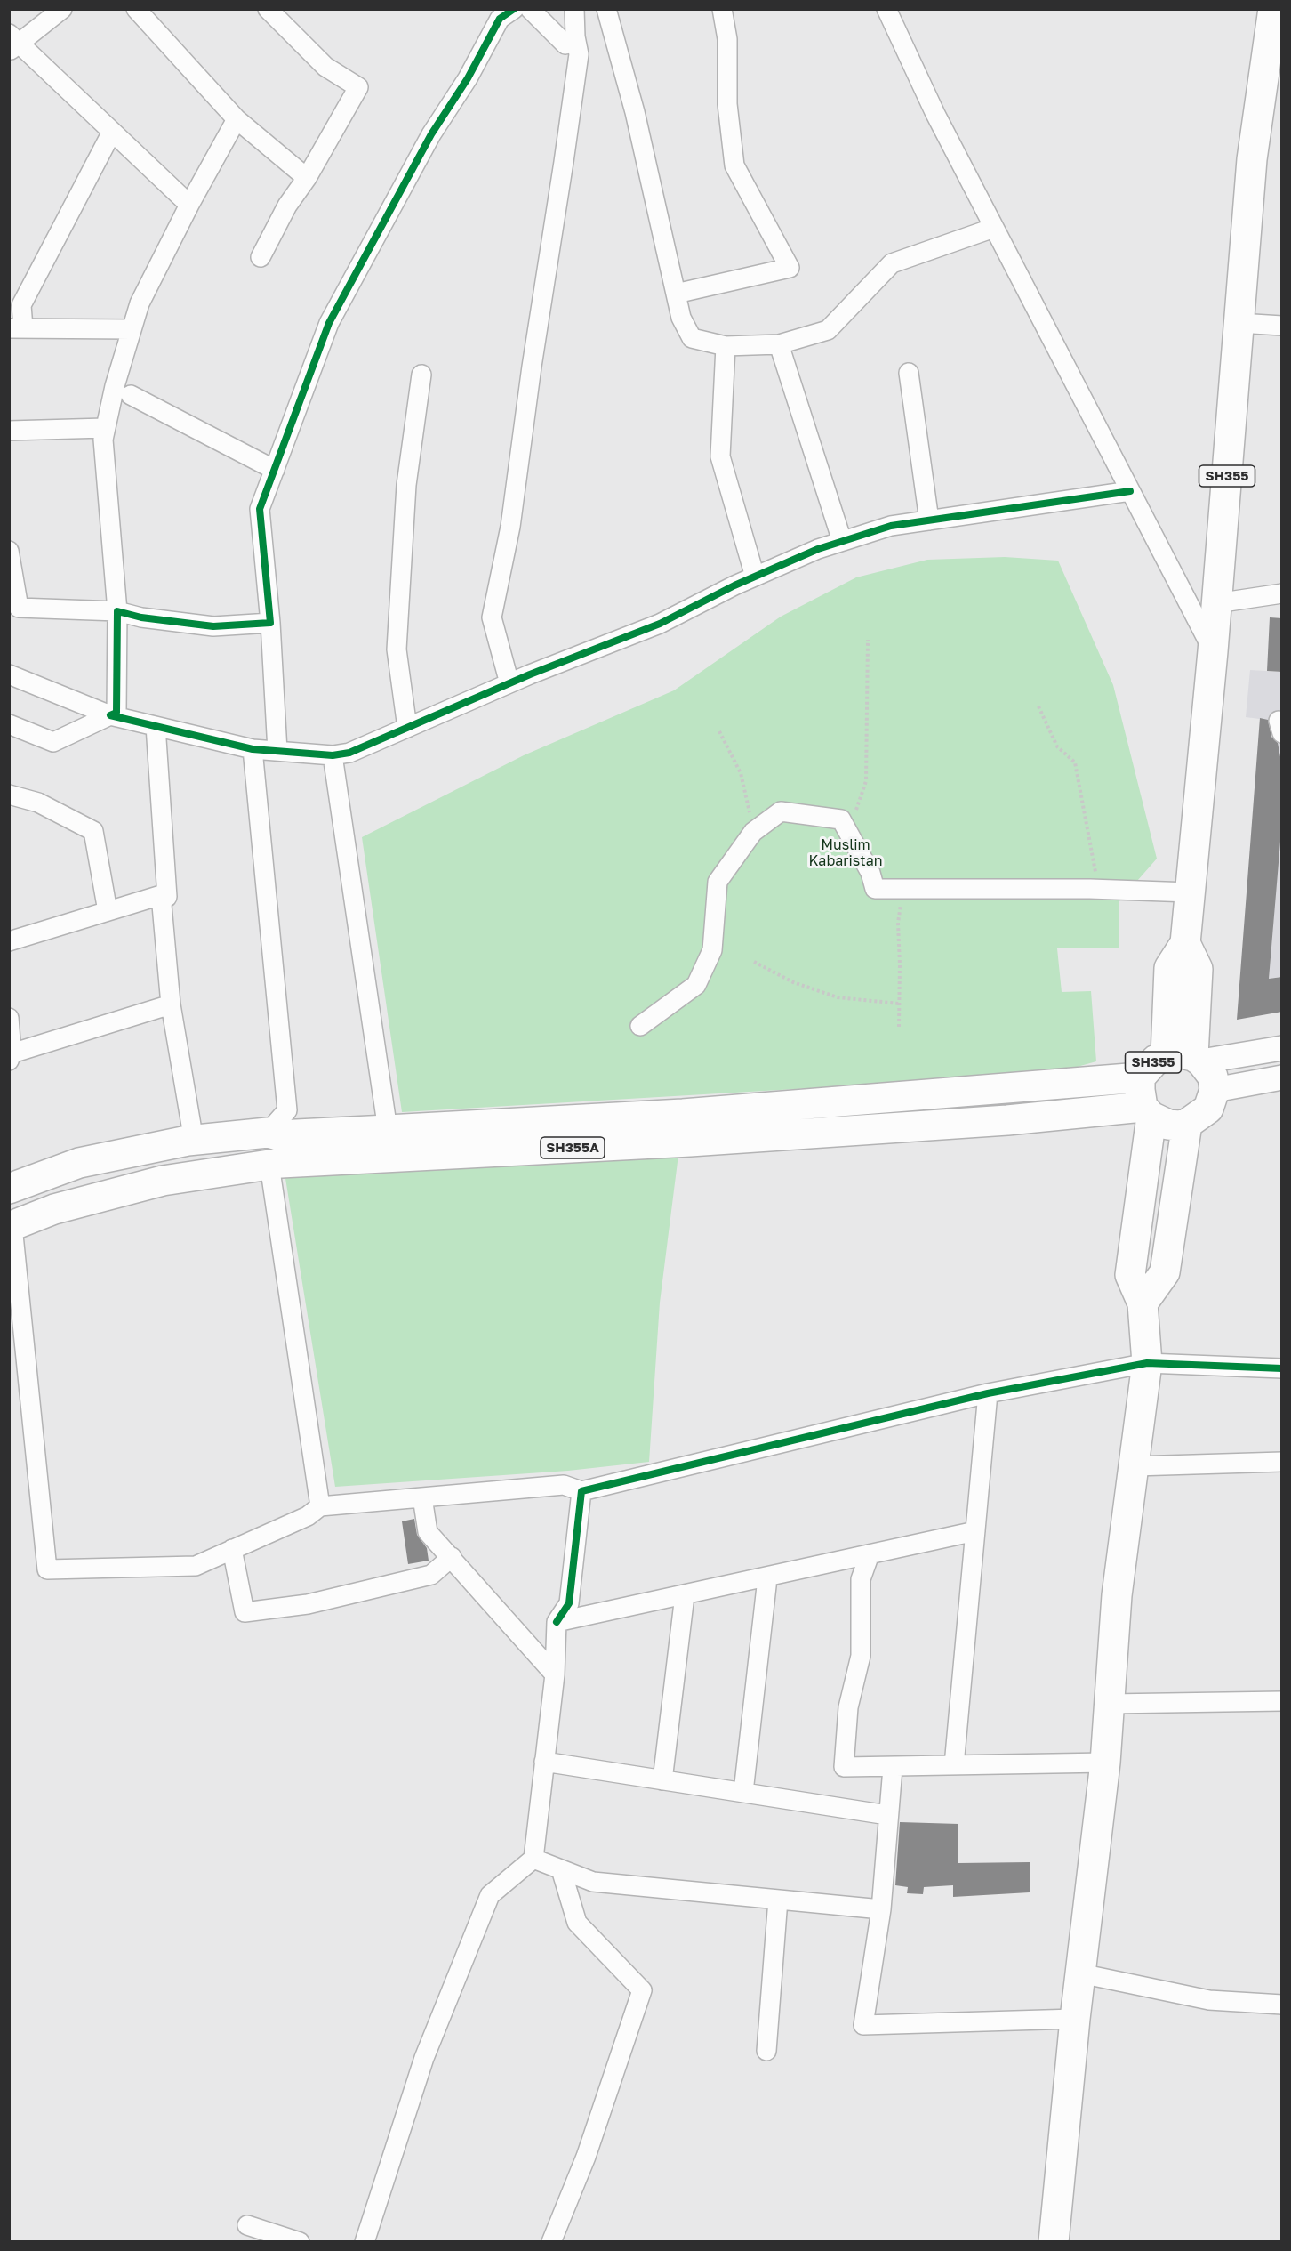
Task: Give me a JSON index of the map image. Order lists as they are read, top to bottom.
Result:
{
  "streets": {
    "main road": ["SH355", "SH355A"]
  },
  "crossings": [
    ["SH355", "SH355A"]
  ],
  "parks": ["Muslim Kabaristan"]
}
